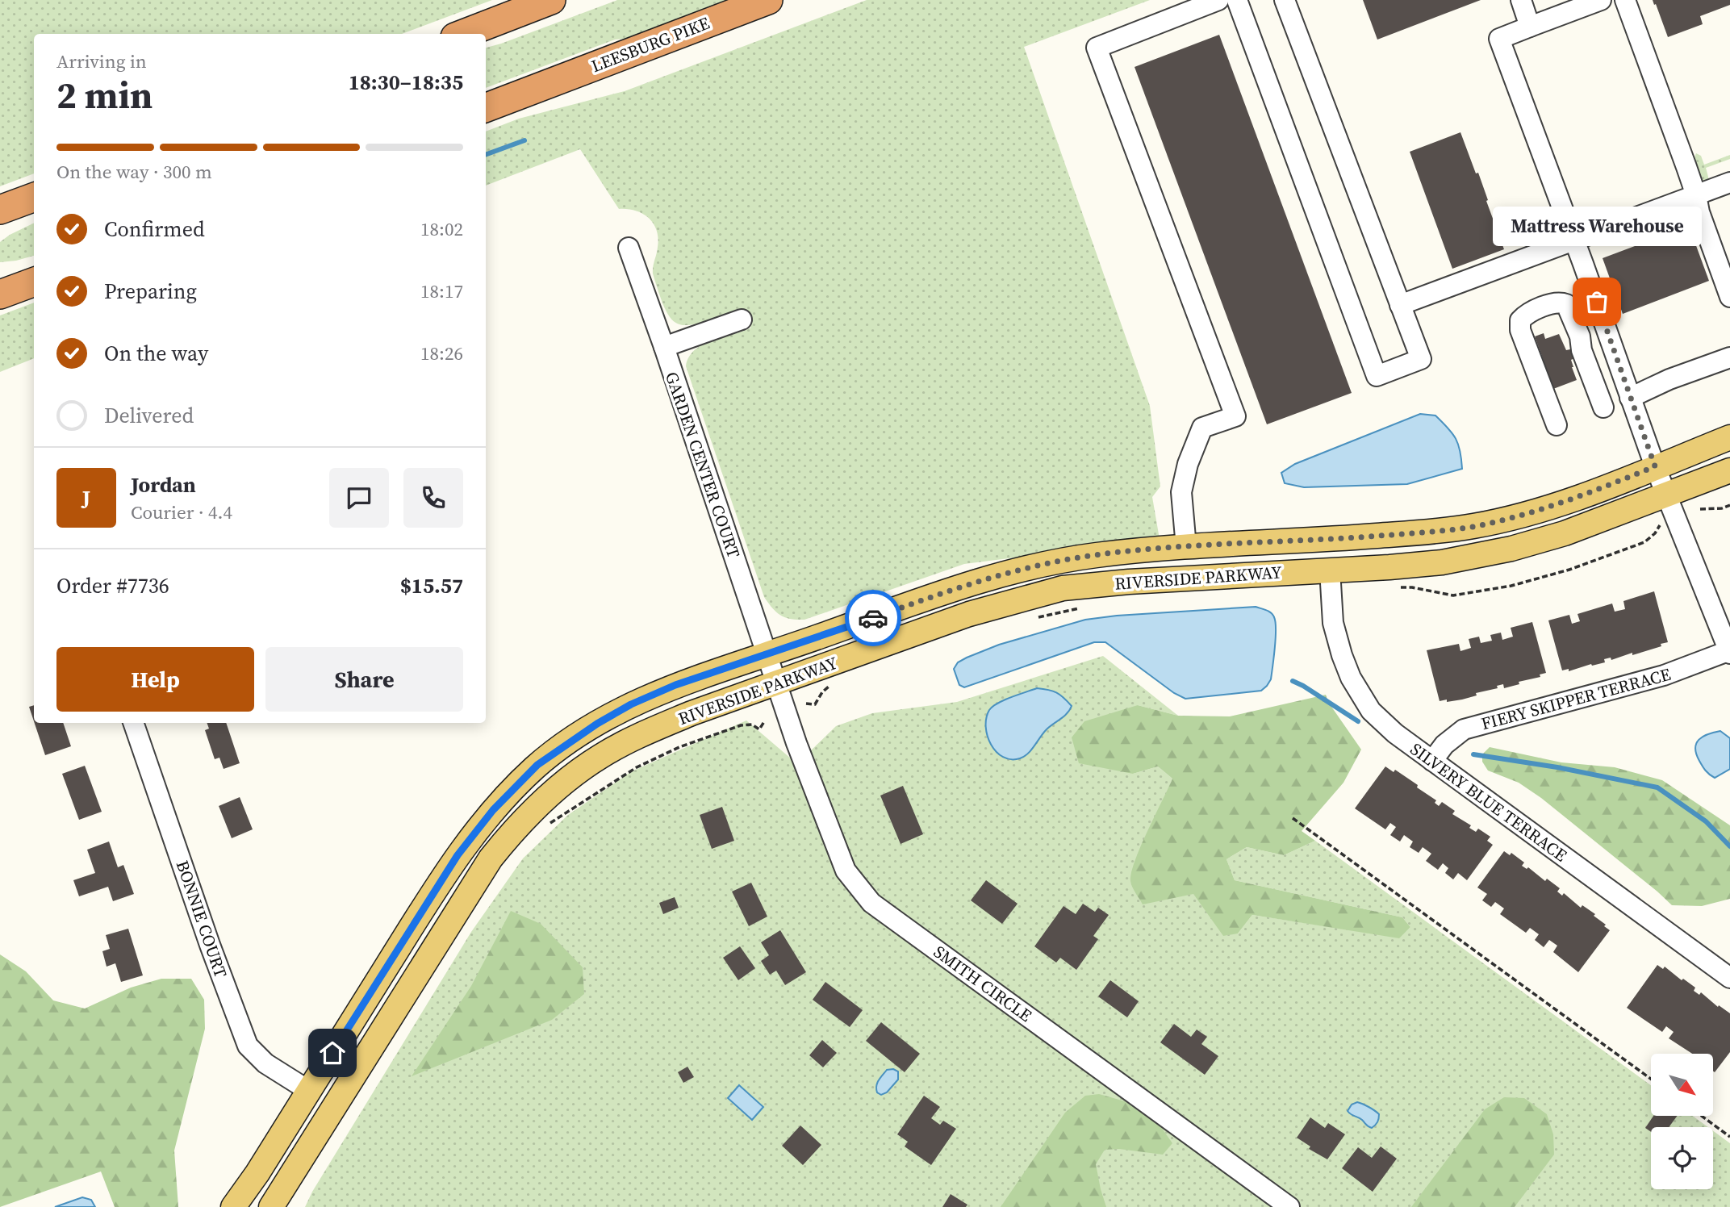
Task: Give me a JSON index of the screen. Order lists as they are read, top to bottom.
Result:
{
  "streets": {
    "highway": ["LEESBURG PIKE"],
    "main road": ["RIVERSIDE PARKWAY"],
    "street": [
      "GARDEN CENTER COURT",
      "FIERY SKIPPER TERRACE",
      "SILVERY BLUE TERRACE",
      "BONNIE COURT",
      "SMITH CIRCLE"
    ]
  },
  "crossings": [
    ["GARDEN CENTER COURT", "RIVERSIDE PARKWAY"],
    ["GARDEN CENTER COURT", "SMITH CIRCLE"],
    ["RIVERSIDE PARKWAY", "SILVERY BLUE TERRACE"],
    ["RIVERSIDE PARKWAY", "BONNIE COURT"],
    ["RIVERSIDE PARKWAY", "SMITH CIRCLE"],
    ["FIERY SKIPPER TERRACE", "SILVERY BLUE TERRACE"]
  ],
  "places": ["Mattress Warehouse"],
  "north": "bottom right",
  "page": {
    "heading": ["2 min", "Arriving in", "18:30–18:35"],
    "panel": [
      "Jordan",
      "Courier · 4.4",
      "Order #7736",
      "$15.57"
    ],
    "bar": "On the way · 300 m",
    "list": [
      ["Confirmed", "18:02"],
      ["Preparing", "18:17"],
      ["On the way", "18:26"],
      "Delivered"
    ],
    "bubble": "Mattress Warehouse",
    "round": "J",
    "buttons": ["Help", "Share"]
  }
}
